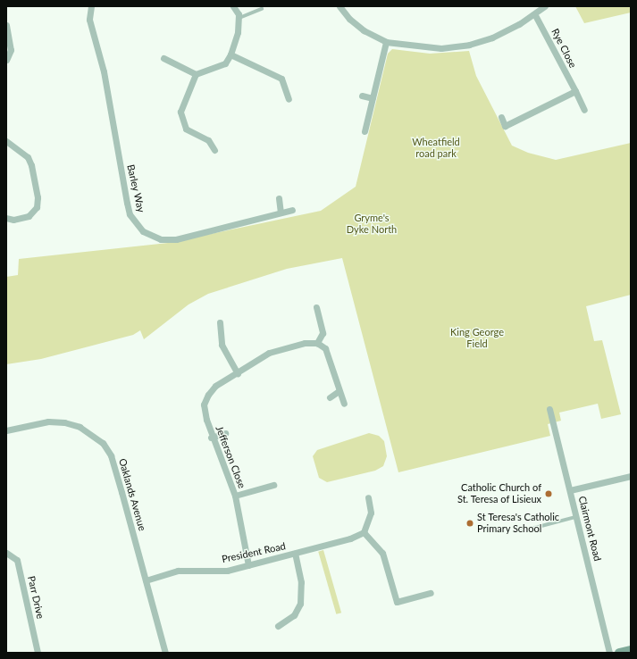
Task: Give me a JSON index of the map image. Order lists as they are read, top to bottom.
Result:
{
  "streets": {
    "street": [
      "Rye Close",
      "Barley Way",
      "Jefferson Close",
      "Oaklands Avenue",
      "Clairmont Road",
      "President Road",
      "Parr Drive"
    ]
  },
  "crossings": [
    ["Jefferson Close", "President Road"],
    ["Oaklands Avenue", "President Road"]
  ],
  "parks": ["Wheatfield road park", "Gryme's Dyke North", "King George Field"],
  "places": ["Catholic Church of St. Teresa of Lisieux", "St Teresa's Catholic Primary School"]
}
